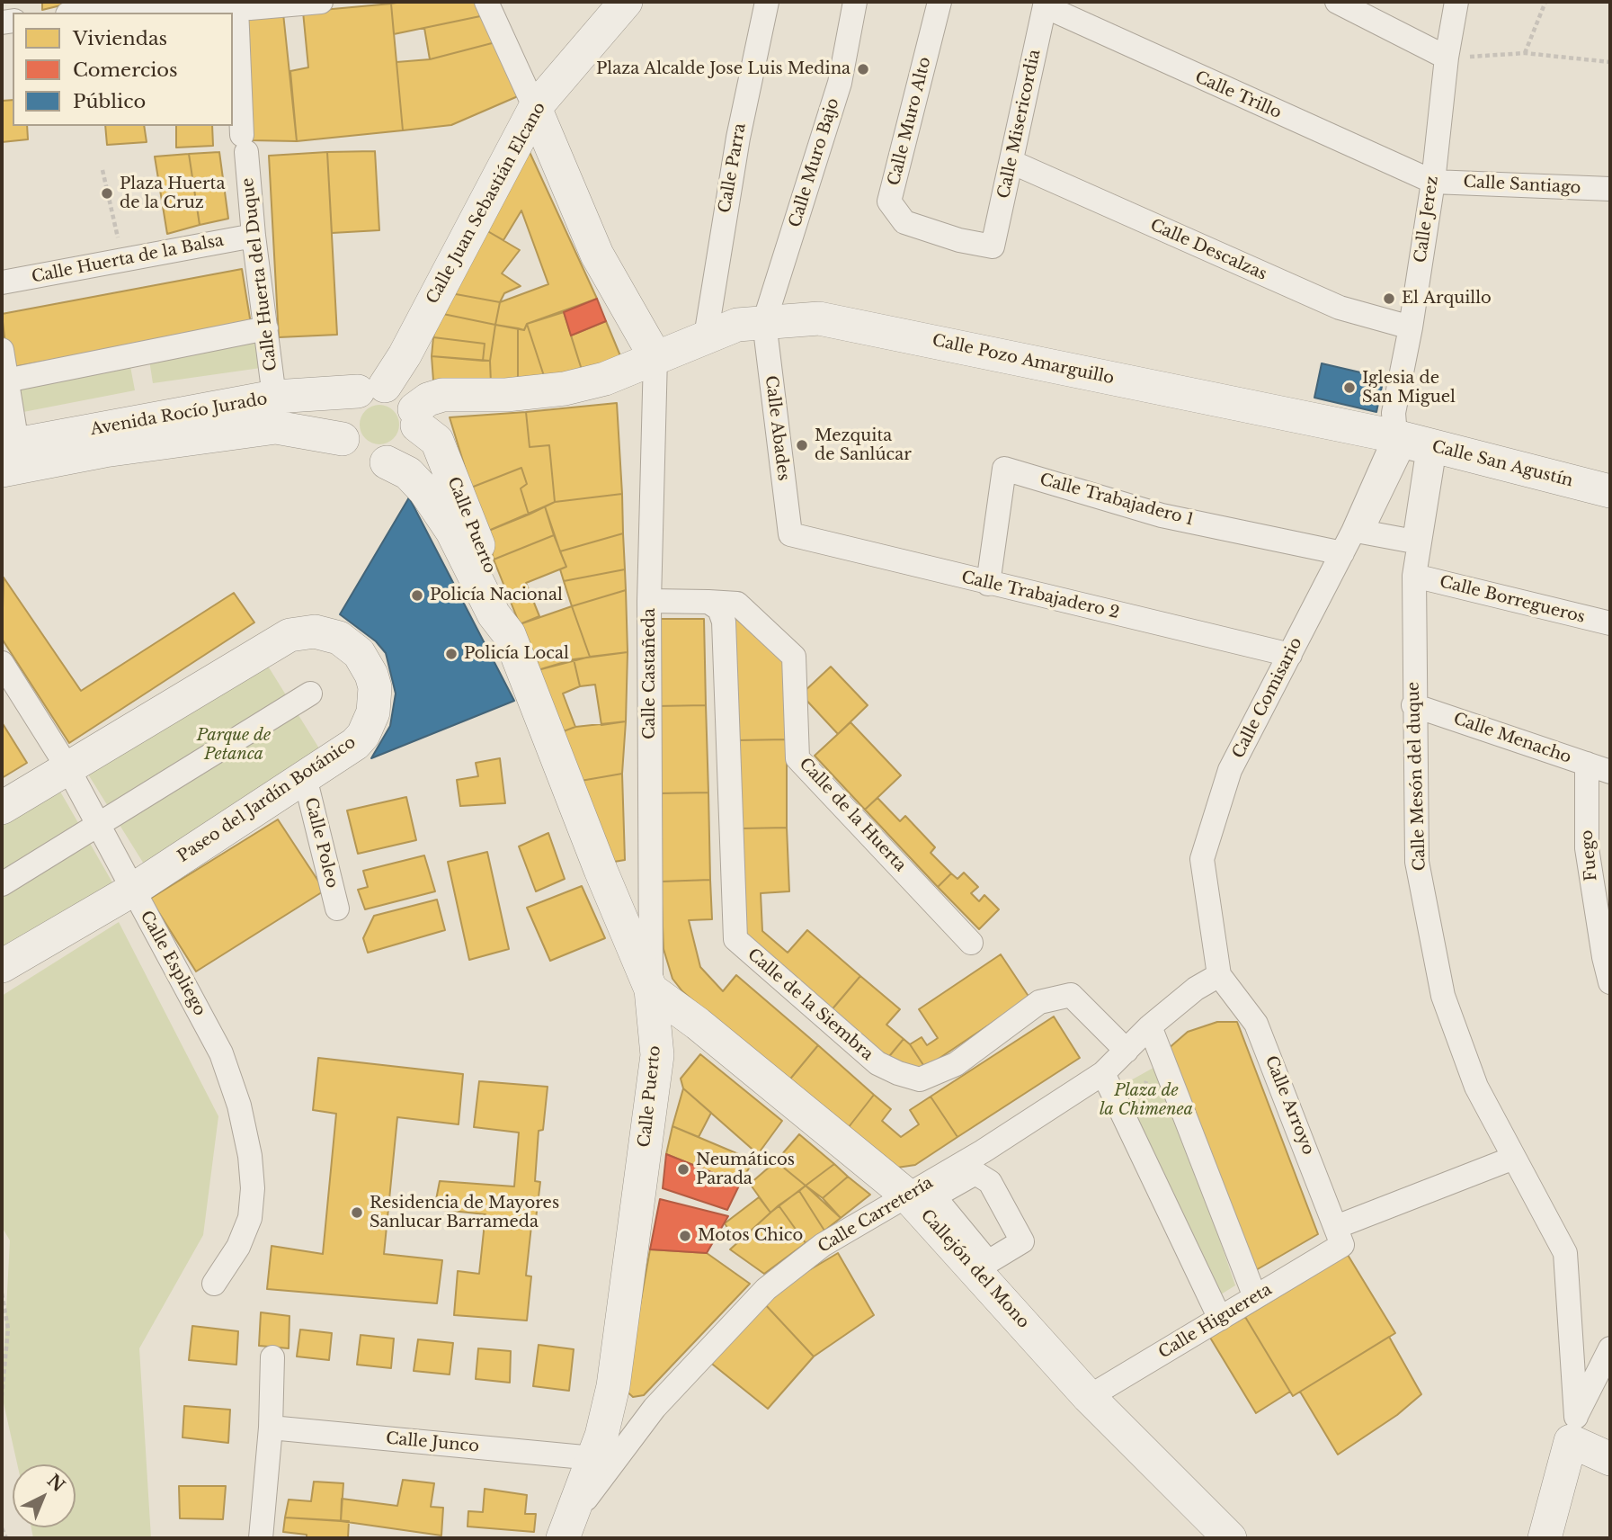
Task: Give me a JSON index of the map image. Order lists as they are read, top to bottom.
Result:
{
  "streets": {
    "street": [
      "Calle Trillo",
      "Calle Muro Alto",
      "Calle Misericordia",
      "Calle Muro Bajo",
      "Calle Parra",
      "Calle Santiago",
      "Calle Juan Sebastián Elcano",
      "Calle Jerez",
      "Calle Descalzas",
      "Calle Huerta de la Balsa",
      "Calle Huerta del Duque",
      "Calle Pozo Amarguillo",
      "Avenida Rocío Jurado",
      "Calle Abades",
      "Calle San Agustín",
      "Calle Trabajadero 1",
      "Calle Puerto",
      "Calle Trabajadero 2",
      "Calle Borregueros",
      "Calle Castañeda",
      "Calle Comisario",
      "Calle Menacho",
      "Calle Mesón del duque",
      "Paseo del Jardín Botánico",
      "Calle de la Huerta",
      "Calle Poleo",
      "Fuego",
      "Calle Espliego",
      "Calle de la Siembra",
      "Calle Arroyo",
      "Calle Carretería",
      "Callejón del Mono",
      "Calle Higuereta",
      "Calle Junco"
    ]
  },
  "crossings": [
    ["Calle Trillo", "Calle Misericordia"],
    ["Calle Trillo", "Calle Santiago"],
    ["Calle Trillo", "Calle Jerez"],
    ["Calle Muro Alto", "Calle Misericordia"],
    ["Calle Misericordia", "Calle Descalzas"],
    ["Calle Muro Bajo", "Calle Pozo Amarguillo"],
    ["Calle Muro Bajo", "Calle Abades"],
    ["Calle Parra", "Calle Pozo Amarguillo"],
    ["Calle Santiago", "Calle Jerez"],
    ["Calle Juan Sebastián Elcano", "Calle Pozo Amarguillo"],
    ["Calle Juan Sebastián Elcano", "Avenida Rocío Jurado"],
    ["Calle Juan Sebastián Elcano", "Calle Puerto"],
    ["Calle Jerez", "Calle Descalzas"],
    ["Calle Jerez", "Calle Pozo Amarguillo"],
    ["Calle Jerez", "Calle San Agustín"],
    ["Calle Jerez", "Calle Comisario"],
    ["Calle Huerta de la Balsa", "Calle Huerta del Duque"],
    ["Calle Huerta del Duque", "Avenida Rocío Jurado"],
    ["Calle Pozo Amarguillo", "Avenida Rocío Jurado"],
    ["Calle Pozo Amarguillo", "Calle Abades"],
    ["Calle Pozo Amarguillo", "Calle San Agustín"],
    ["Calle Pozo Amarguillo", "Calle Puerto"],
    ["Calle Pozo Amarguillo", "Calle Castañeda"],
    ["Calle Pozo Amarguillo", "Calle Comisario"],
    ["Avenida Rocío Jurado", "Calle Puerto"],
    ["Calle Abades", "Calle Trabajadero 2"],
    ["Calle San Agustín", "Calle Comisario"],
    ["Calle San Agustín", "Calle Mesón del duque"],
    ["Calle Trabajadero 1", "Calle Trabajadero 2"],
    ["Calle Trabajadero 1", "Calle Comisario"],
    ["Calle Puerto", "Calle Castañeda"],
    ["Calle Puerto", "Calle Carretería"],
    ["Calle Puerto", "Callejón del Mono"],
    ["Calle Puerto", "Calle Junco"],
    ["Calle Trabajadero 2", "Calle Comisario"],
    ["Calle Borregueros", "Calle Mesón del duque"],
    ["Calle Castañeda", "Callejón del Mono"],
    ["Calle Comisario", "Calle Arroyo"],
    ["Calle Comisario", "Calle Carretería"],
    ["Calle Menacho", "Calle Mesón del duque"],
    ["Calle Menacho", "Fuego"],
    ["Calle Mesón del duque", "Calle Higuereta"],
    ["Paseo del Jardín Botánico", "Calle Poleo"],
    ["Paseo del Jardín Botánico", "Calle Espliego"],
    ["Calle de la Huerta", "Calle de la Siembra"],
    ["Calle de la Siembra", "Calle Carretería"],
    ["Calle Arroyo", "Calle Carretería"],
    ["Calle Arroyo", "Calle Higuereta"],
    ["Calle Carretería", "Callejón del Mono"],
    ["Callejón del Mono", "Calle Higuereta"]
  ],
  "parks": ["Parque de Petanca", "Plaza de la Chimenea"],
  "places": [
    "Plaza Alcalde Jose Luis Medina",
    "Plaza Huerta de la Cruz",
    "El Arquillo",
    "Iglesia de San Miguel",
    "Mezquita de Sanlúcar",
    "Policía Nacional",
    "Policía Local",
    "Neumáticos Parada",
    "Residencia de Mayores Sanlucar Barrameda",
    "Motos Chico"
  ],
  "legend": ["Viviendas", "Comercios", "Público"],
  "north": "top right"
}
